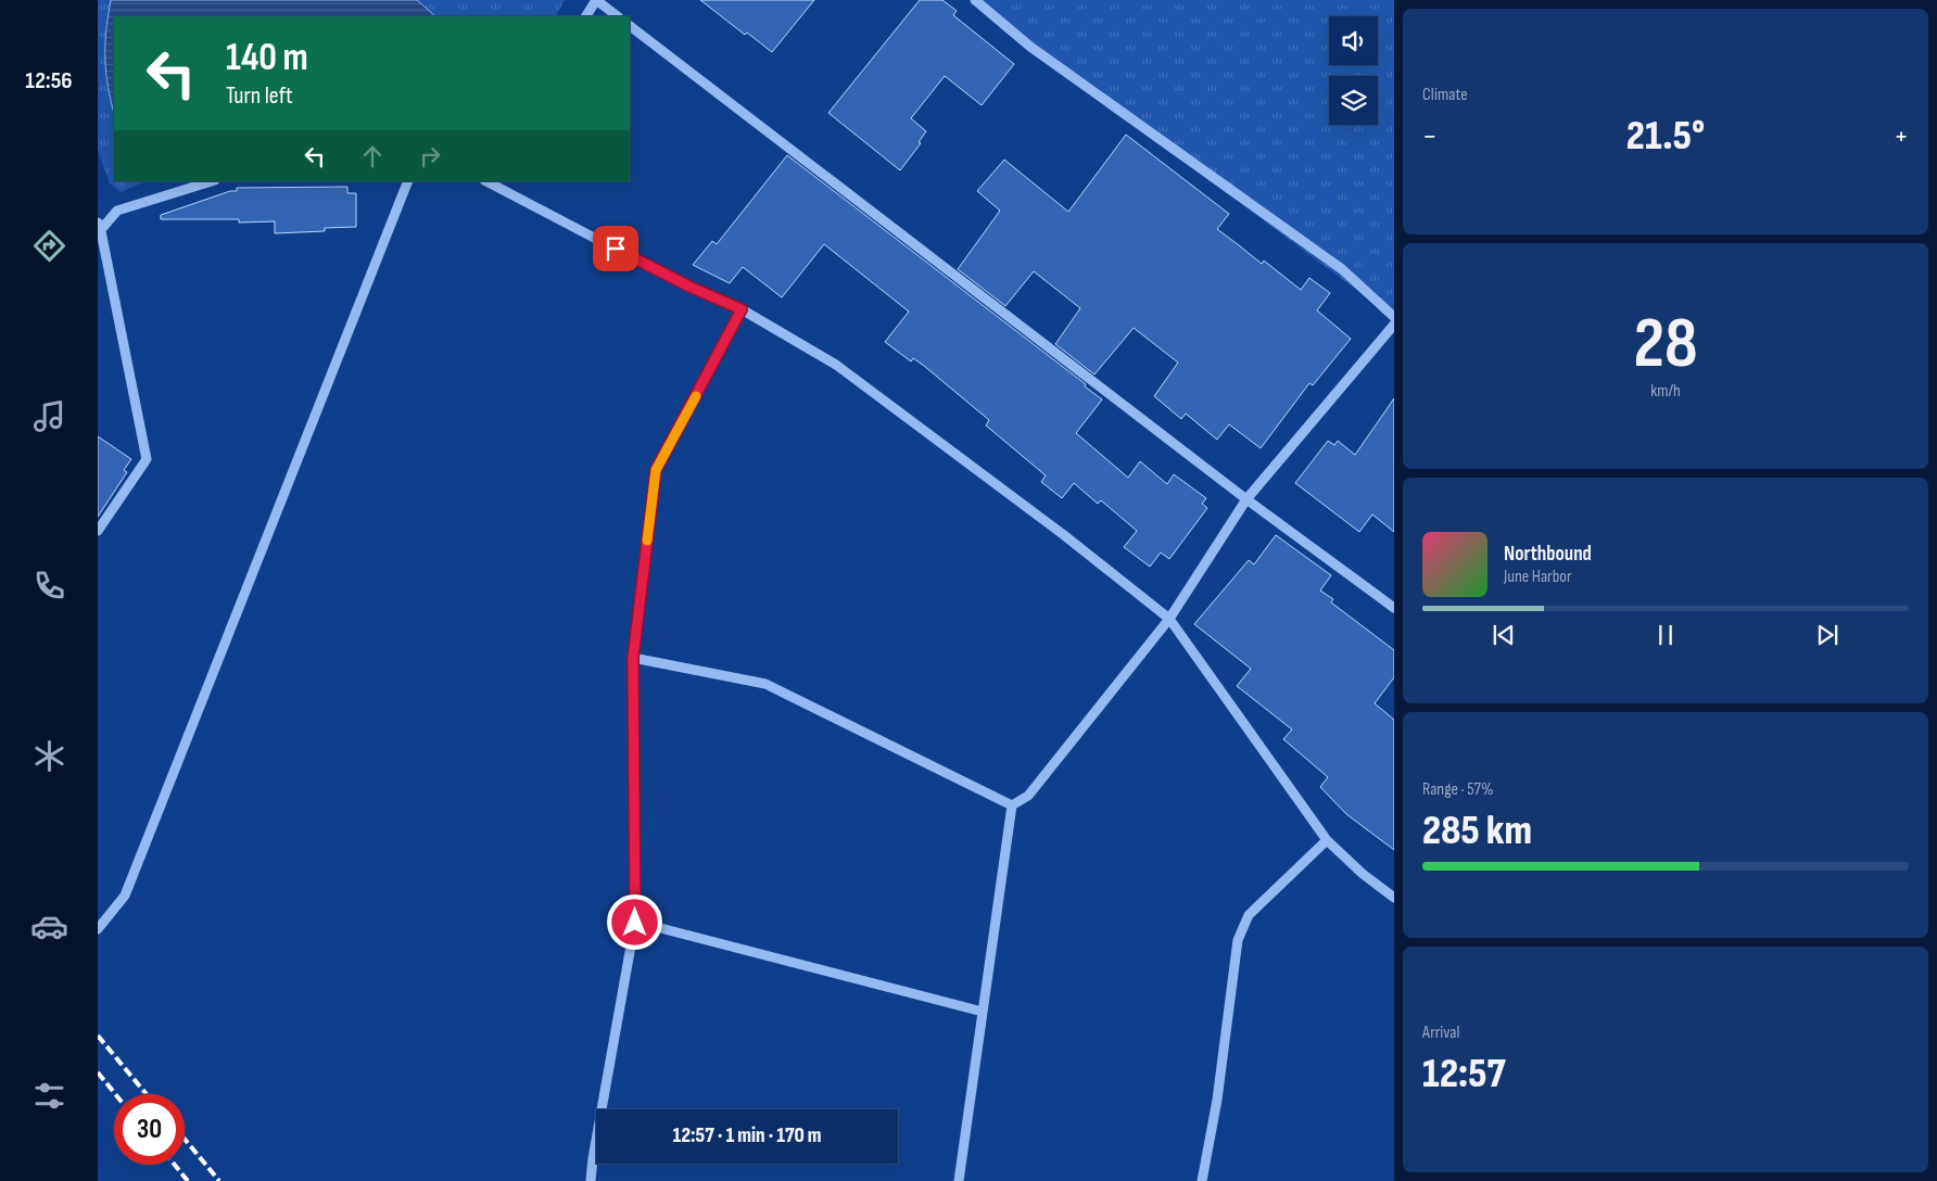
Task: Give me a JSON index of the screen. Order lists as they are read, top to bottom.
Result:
{
  "page": {
    "tabs": "12:56",
    "tile": [
      "Climate",
      ["28", "km/h"],
      ["Range · 57%", "285 km"],
      ["Arrival", "12:57"]
    ],
    "turn": ["140 m", "Turn left"],
    "heat": ["−", "21.5°", "+"],
    "song": ["Northbound", "June Harbor"],
    "limit": "30",
    "trip": "12:57 · 1 min · 170 m"
  }
}
